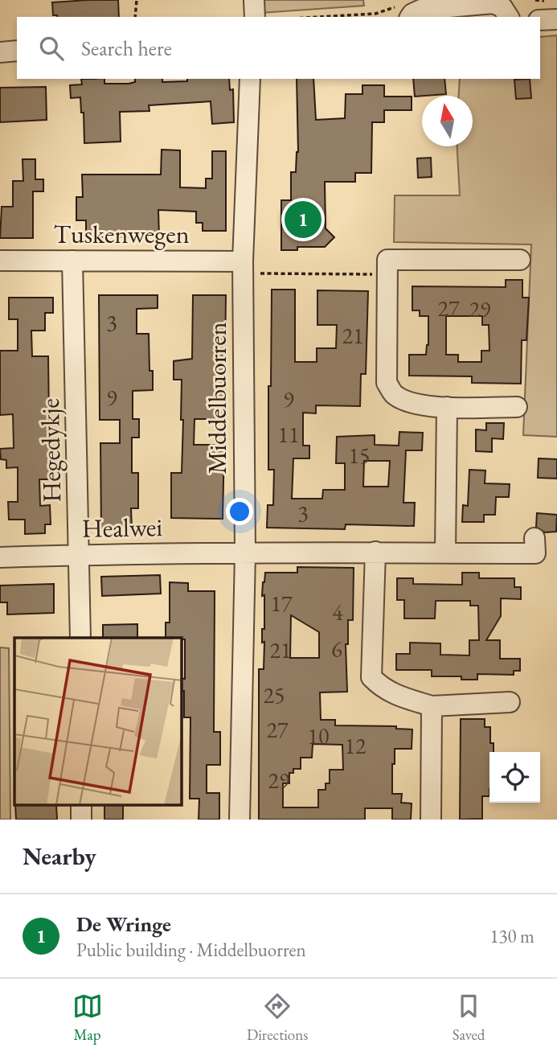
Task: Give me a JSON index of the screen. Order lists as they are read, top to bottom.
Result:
{
  "streets": {
    "street": [
      "Tuskenwegen",
      "Middelbuorren",
      "Hegedykje",
      "Healwei"
    ]
  },
  "crossings": [
    ["Tuskenwegen", "Middelbuorren"],
    ["Tuskenwegen", "Hegedykje"],
    ["Middelbuorren", "Healwei"],
    ["Hegedykje", "Healwei"]
  ],
  "house_numbers": [
    "27",
    "29",
    "3",
    "21",
    "9",
    "9",
    "11",
    "15",
    "3",
    "17",
    "4",
    "6",
    "21",
    "25",
    "27",
    "10",
    "12",
    "29"
  ],
  "north": "top",
  "page": {
    "search": "Search here",
    "pins": "1",
    "heading": "Nearby",
    "list": [
      {
        "mark": "1",
        "name": "De Wringe",
        "note": "Public building · Middelbuorren",
        "value": "130 m"
      }
    ],
    "nav": ["Map", "Directions", "Saved"]
  }
}
